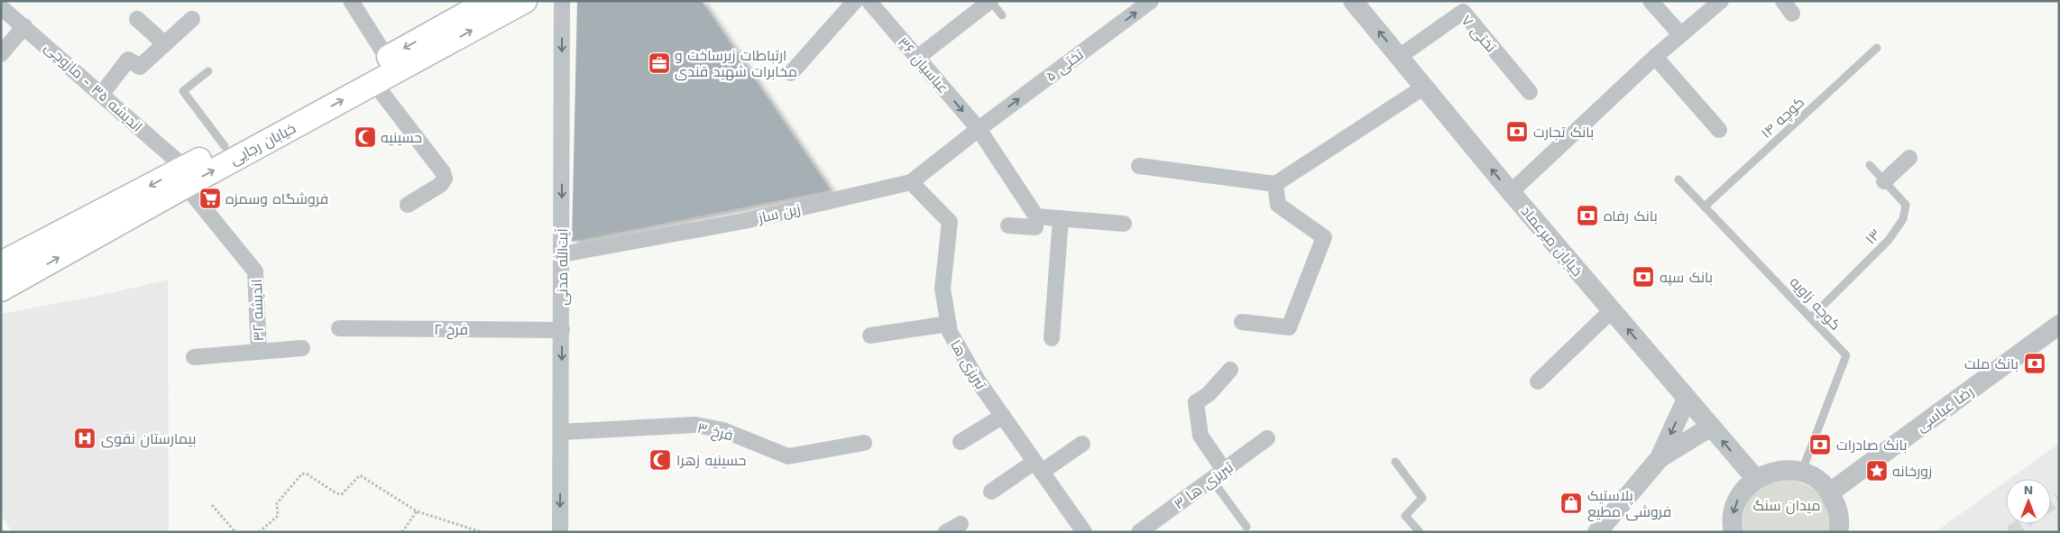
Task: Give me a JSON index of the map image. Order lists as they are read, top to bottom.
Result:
{
  "streets": {
    "main road": ["خیابان رجایی"],
    "street": [
      "تختی ۷",
      "عباسیان ۳۶",
      "تختی ۵",
      "اندیشه ۳۵ - مازوچی",
      "زین ساز",
      "خیابان میرعماد",
      "آیت‌الله مدنی",
      "اندیشه ۳۲",
      "فرخ ۲",
      "تبریزی ها",
      "رضا عباسی",
      "فرخ ۳",
      "تبریزی ها ۳"
    ],
    "lane": ["کوچه ۱۴", "۱۳", "کوچه زاویه"]
  },
  "crossings": [
    ["تختی ۷", "خیابان میرعماد"],
    ["عباسیان ۳۶", "تختی ۵"],
    ["عباسیان ۳۶", "زین ساز"],
    ["تختی ۵", "زین ساز"],
    ["اندیشه ۳۵ - مازوچی", "خیابان رجایی"],
    ["اندیشه ۳۵ - مازوچی", "اندیشه ۳۲"],
    ["کوچه ۱۴", "کوچه زاویه"],
    ["خیابان رجایی", "اندیشه ۳۲"],
    ["زین ساز", "آیت‌الله مدنی"],
    ["زین ساز", "تبریزی ها"],
    ["۱۳", "کوچه زاویه"],
    ["آیت‌الله مدنی", "فرخ ۲"],
    ["آیت‌الله مدنی", "فرخ ۳"]
  ],
  "one_way": ["خیابان میرعماد", "آیت‌الله مدنی"],
  "parks": ["میدان سنگ"],
  "places": {
    "office": ["ارتباطات زیرساخت و مخابرات شهید قندی"],
    "bank": [
      "بانک تجارت",
      "بانک رفاه",
      "بانک سپه",
      "بانک ملت",
      "بانک صادرات"
    ],
    "mosque": ["حسینیه", "حسینیه زهرا"],
    "supermarket": ["فروشگاه وسمزه"],
    "hospital": ["بیمارستان نقوی"],
    "place": ["زورخانه"],
    "shop": ["پلاستیک فروشی مطیع"]
  },
  "north": "top"
}
